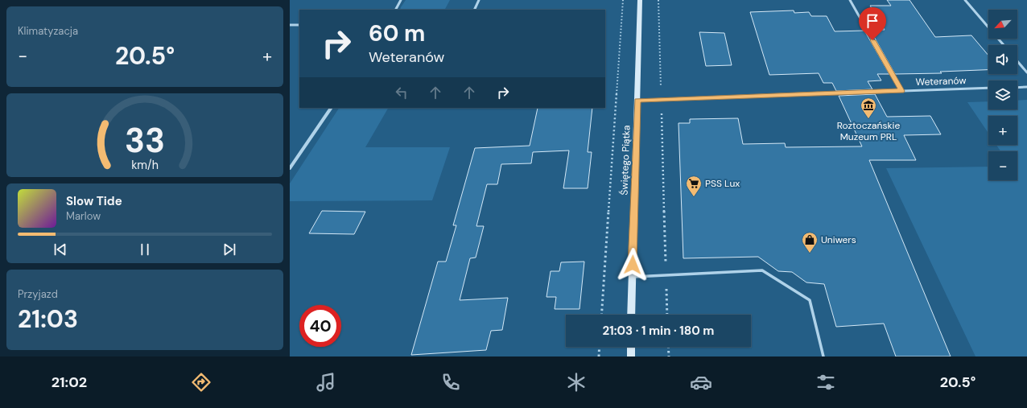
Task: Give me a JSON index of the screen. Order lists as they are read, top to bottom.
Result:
{
  "streets": {
    "street": ["Weteranów", "Świętego Piątka"]
  },
  "crossings": [
    ["Weteranów", "Świętego Piątka"]
  ],
  "places": {
    "museum": ["Roztoczańskie Muzeum PRL"],
    "supermarket": ["PSS Lux"],
    "shop": ["Uniwers"]
  },
  "north": "bottom left",
  "page": {
    "tile": [
      "Klimatyzacja",
      ["Przyjazd", "21:03"]
    ],
    "map_buttons": ["+", "−"],
    "turn": ["60 m", "Weteranów"],
    "heat": ["−", "20.5°", "+"],
    "song": ["Slow Tide", "Marlow"],
    "limit": "40",
    "trip": "21:03 · 1 min · 180 m",
    "tabs": ["21:02", "20.5°"],
    "gauge": ["33", "km/h"]
  }
}
